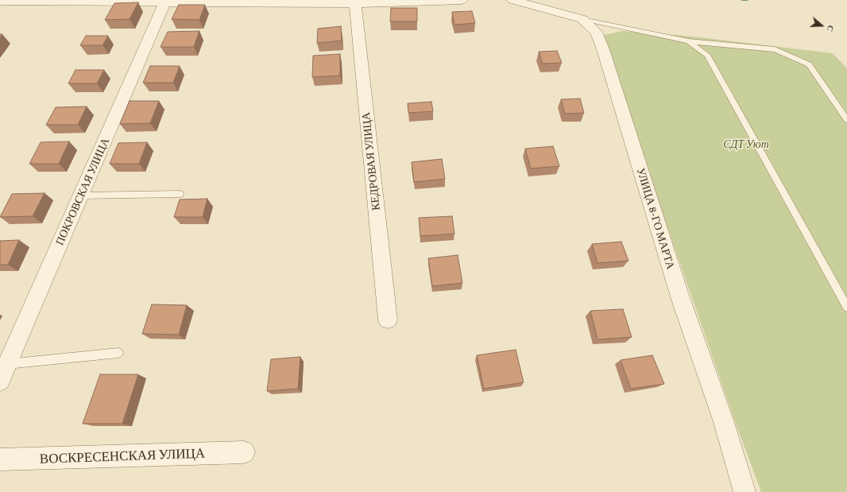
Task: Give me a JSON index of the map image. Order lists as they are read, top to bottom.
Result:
{
  "streets": {
    "street": [
      "КЕДРОВАЯ УЛИЦА",
      "ПОКРОВСКАЯ УЛИЦА",
      "УЛИЦА 8-ГО МАРТА",
      "ВОСКРЕСЕНСКАЯ УЛИЦА"
    ]
  },
  "parks": ["СДТ Уют"],
  "north": "right"
}
